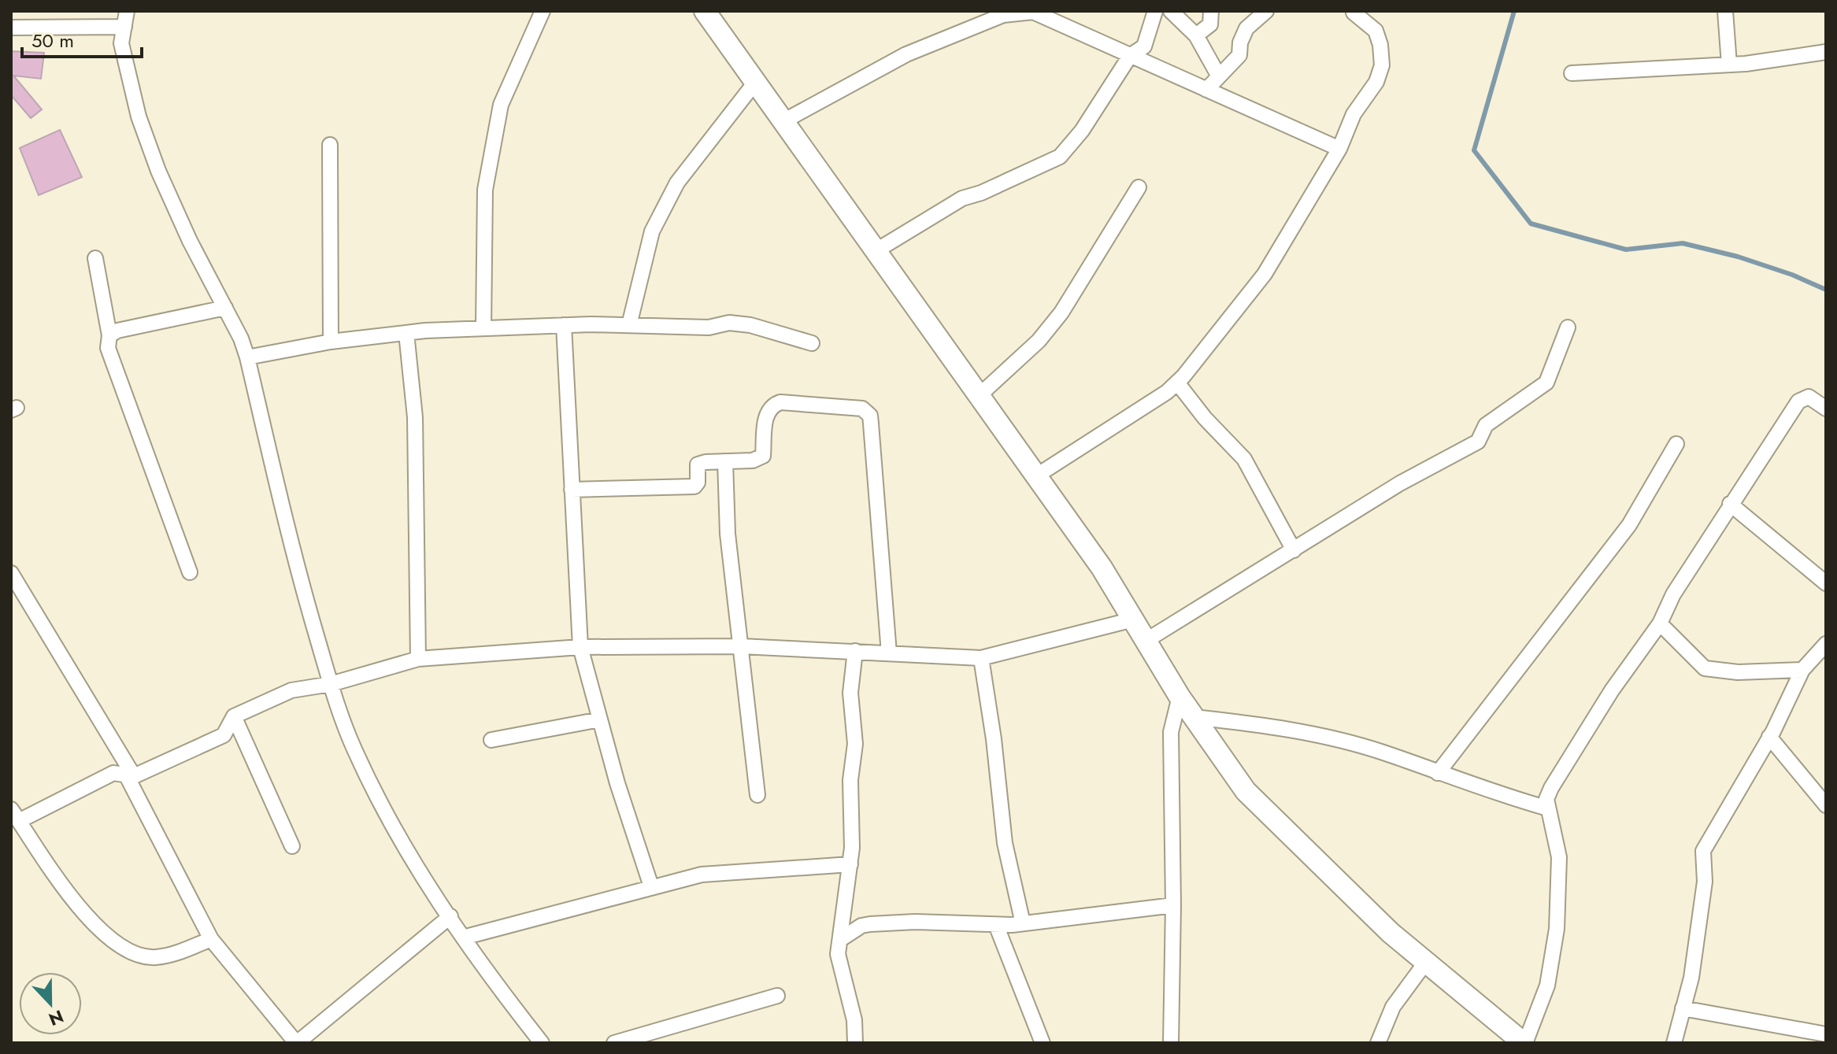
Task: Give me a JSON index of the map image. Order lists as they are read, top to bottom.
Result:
{
  "scale_bar": "50 m",
  "north": "bottom"
}
